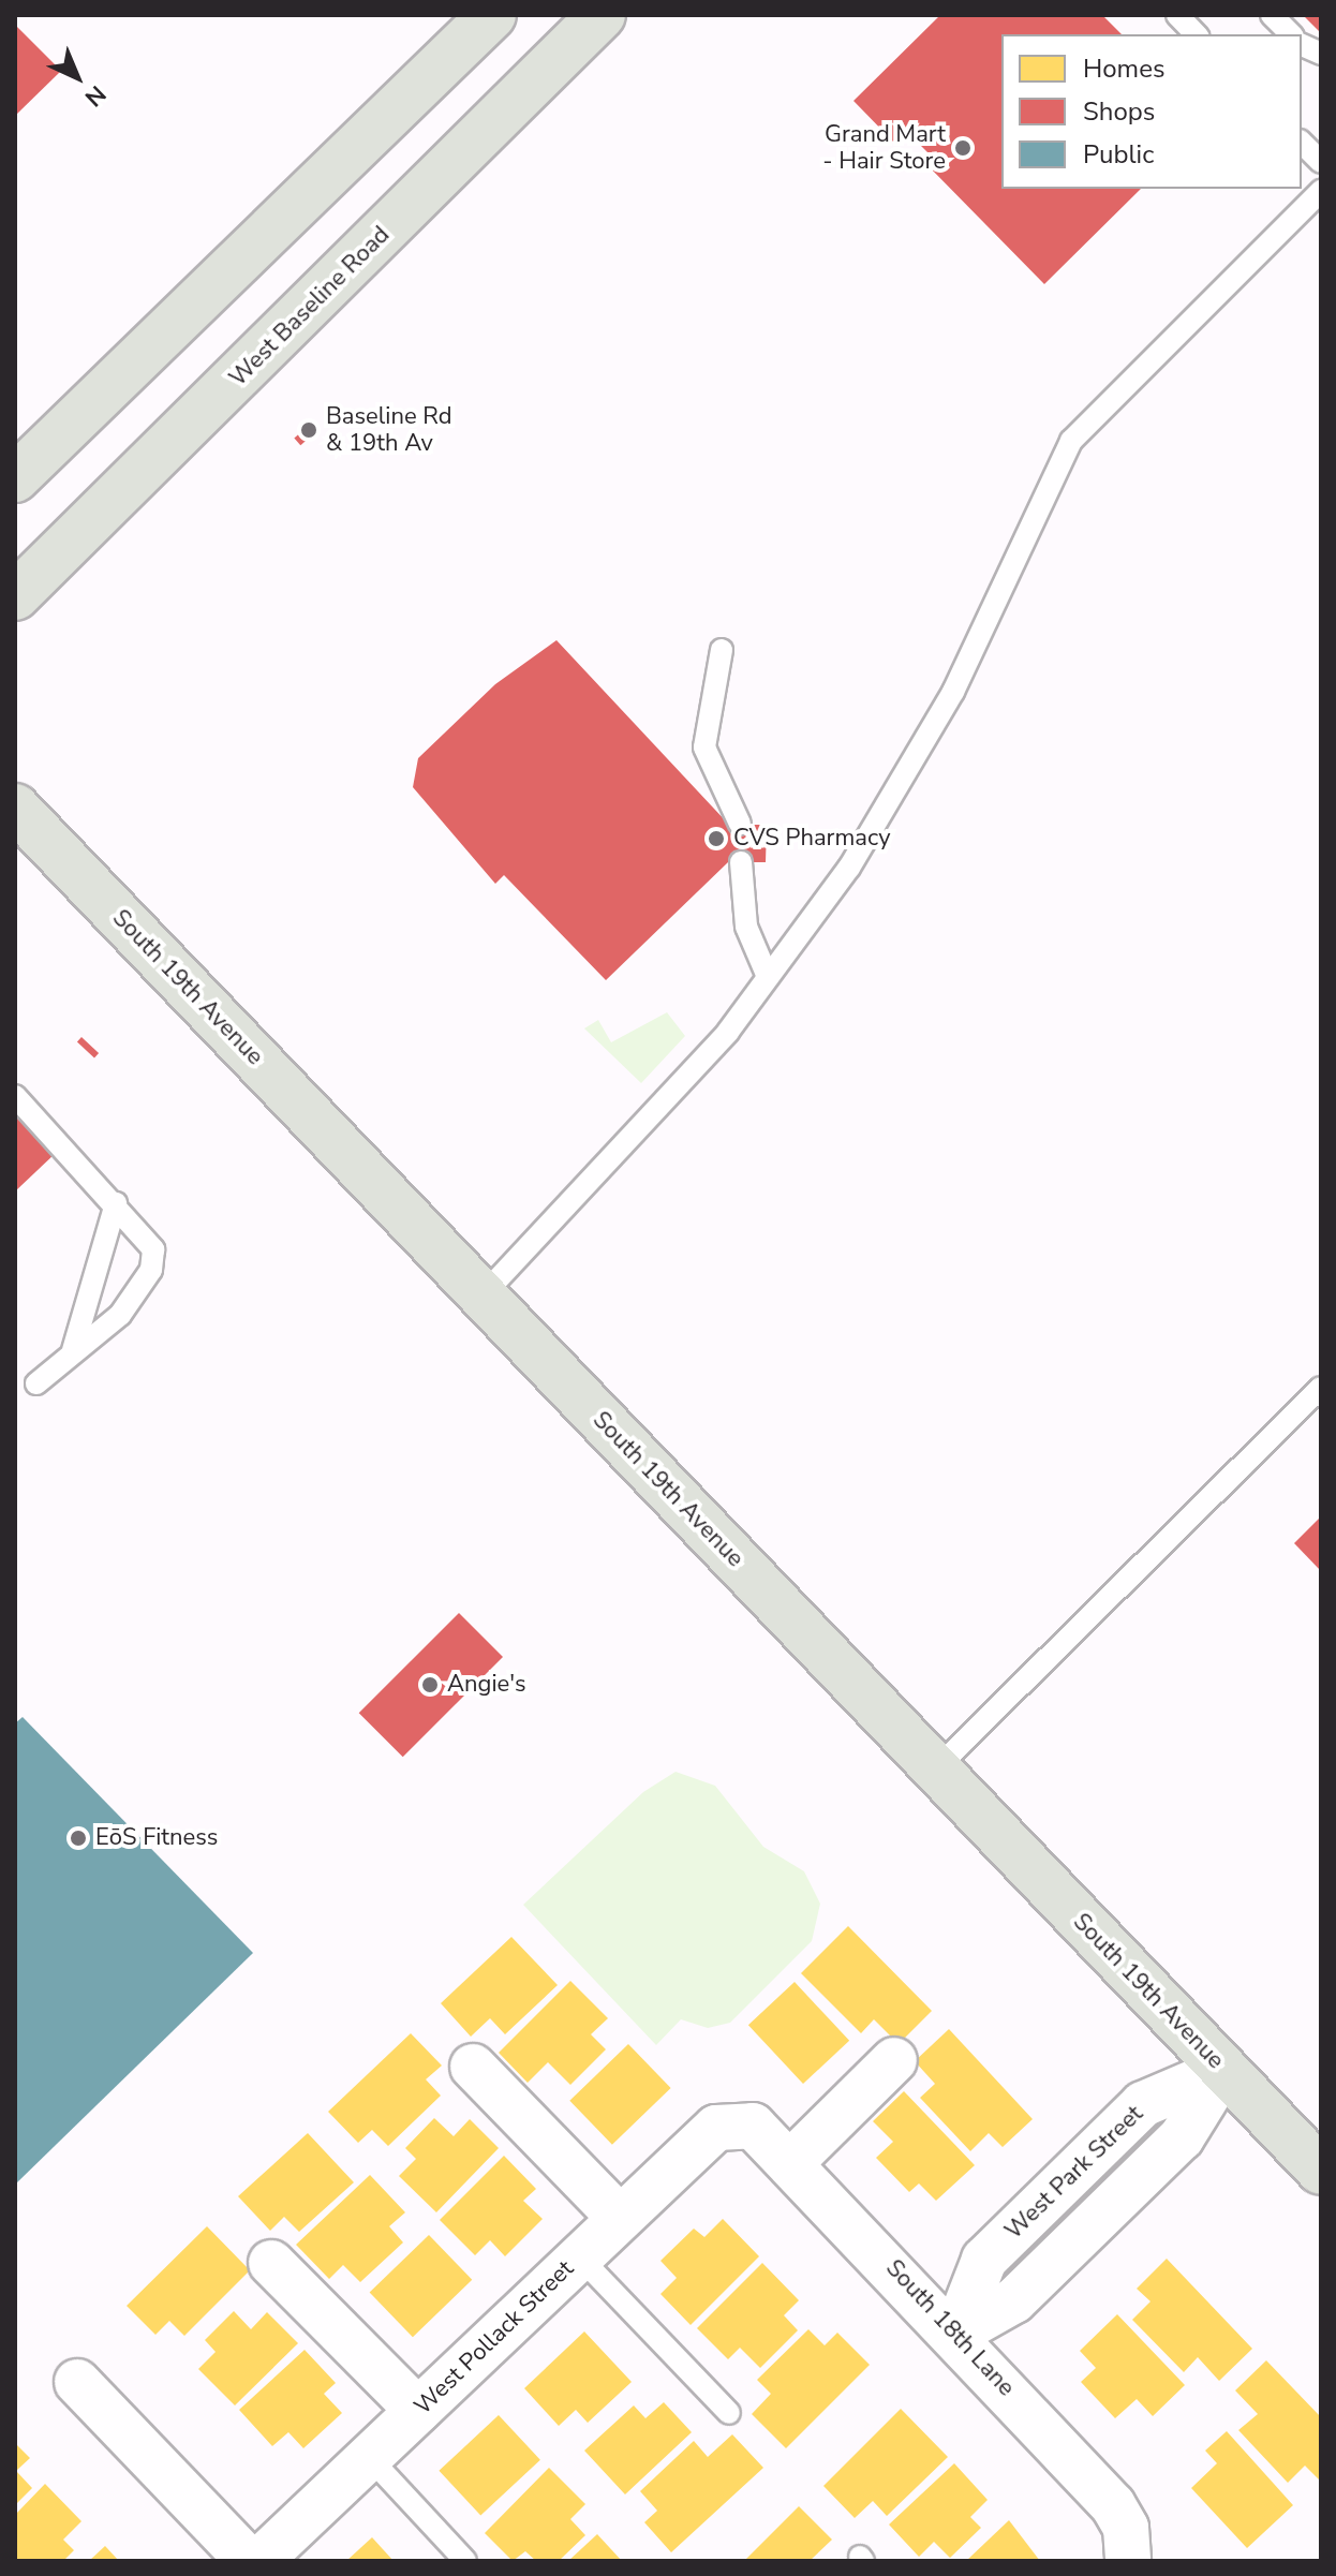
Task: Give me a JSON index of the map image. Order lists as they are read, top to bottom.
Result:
{
  "streets": {
    "main road": ["West Baseline Road", "South 19th Avenue"],
    "street": ["West Park Street", "South 18th Lane", "West Pollack Street"]
  },
  "crossings": [
    ["South 19th Avenue", "West Park Street"],
    ["West Park Street", "South 18th Lane"],
    ["South 18th Lane", "West Pollack Street"]
  ],
  "places": [
    "Grand Mart - Hair Store",
    "Baseline Rd & 19th Av",
    "CVS Pharmacy",
    "Angie's",
    "EōS Fitness"
  ],
  "legend": ["Homes", "Shops", "Public"],
  "north": "bottom right"
}
